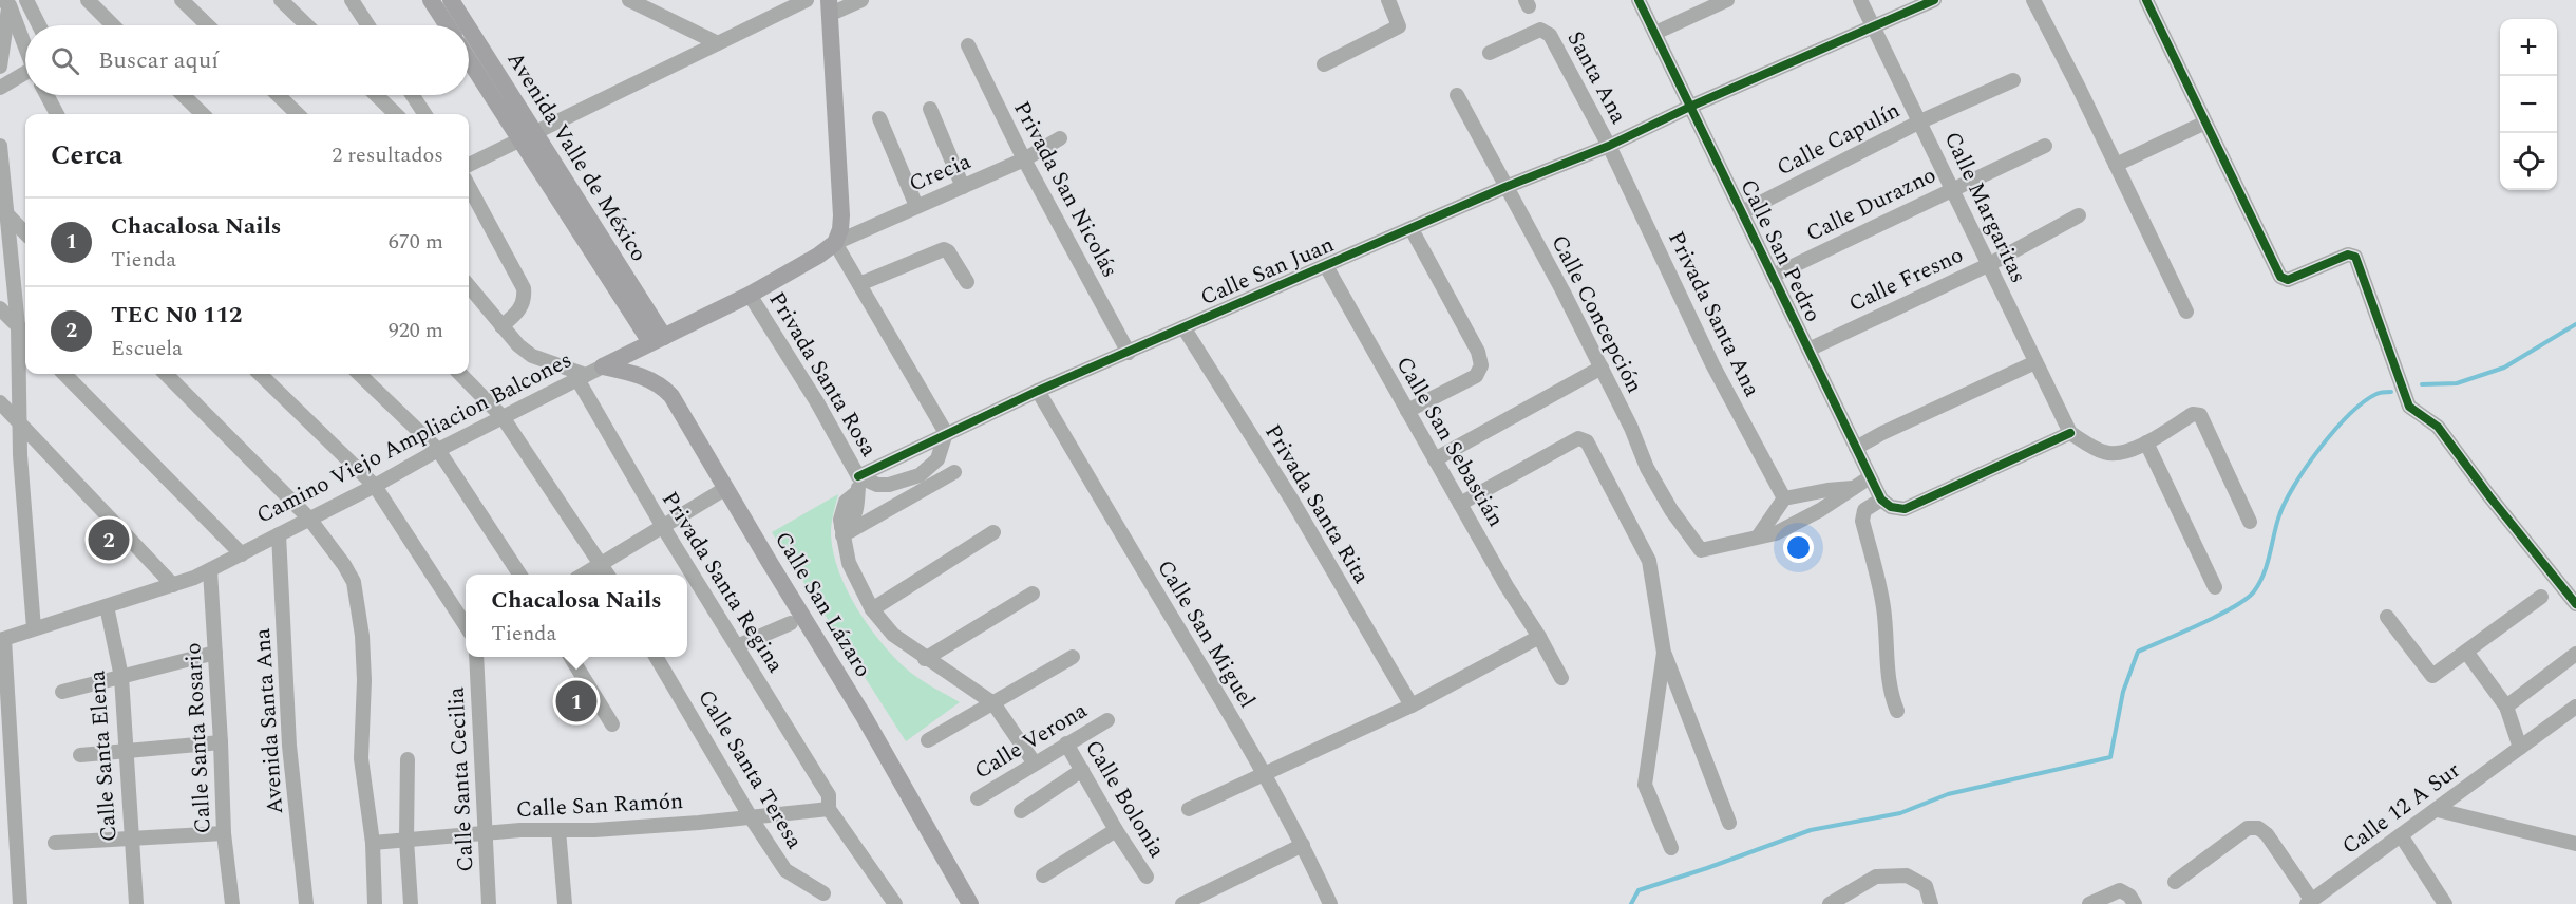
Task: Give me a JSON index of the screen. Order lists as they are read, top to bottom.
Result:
{
  "streets": {
    "main road": ["Avenida Valle de México", "Camino Viejo Ampliacion Balcones", "Calle San Lázaro"],
    "street": [
      "Santa Ana",
      "Calle Capulín",
      "Crecia",
      "Privada San Nicolás",
      "Calle Durazno",
      "Calle Margaritas",
      "Calle San Pedro",
      "Calle San Juan",
      "Calle Fresno",
      "Calle Concepción",
      "Privada Santa Ana",
      "Privada Santa Rosa",
      "Calle San Sebastián",
      "Privada Santa Rita",
      "Privada Santa Regina",
      "Calle San Miguel",
      "Avenida Santa Ana",
      "Calle Santa Rosario",
      "Calle Verona",
      "Calle Santa Elena",
      "Calle Santa Teresa",
      "Calle Santa Cecilia",
      "Calle Bolonia",
      "Calle San Ramón",
      "Calle 12 A Sur"
    ]
  },
  "crossings": [
    ["Santa Ana", "Calle San Juan"],
    ["Santa Ana", "Privada Santa Ana"],
    ["Calle Capulín", "Calle Margaritas"],
    ["Calle Capulín", "Calle San Pedro"],
    ["Avenida Valle de México", "Camino Viejo Ampliacion Balcones"],
    ["Crecia", "Privada San Nicolás"],
    ["Crecia", "Camino Viejo Ampliacion Balcones"],
    ["Privada San Nicolás", "Calle San Juan"],
    ["Calle Durazno", "Calle Margaritas"],
    ["Calle Durazno", "Calle San Pedro"],
    ["Calle Margaritas", "Calle San Juan"],
    ["Calle Margaritas", "Calle Fresno"],
    ["Calle San Pedro", "Calle San Juan"],
    ["Calle San Pedro", "Calle Fresno"],
    ["Calle San Juan", "Calle Concepción"],
    ["Calle San Juan", "Privada Santa Ana"],
    ["Calle San Juan", "Privada Santa Rosa"],
    ["Calle San Juan", "Calle San Sebastián"],
    ["Calle San Juan", "Privada Santa Rita"],
    ["Calle San Juan", "Calle San Miguel"],
    ["Privada Santa Rosa", "Camino Viejo Ampliacion Balcones"],
    ["Camino Viejo Ampliacion Balcones", "Privada Santa Regina"],
    ["Camino Viejo Ampliacion Balcones", "Calle San Lázaro"],
    ["Camino Viejo Ampliacion Balcones", "Avenida Santa Ana"],
    ["Camino Viejo Ampliacion Balcones", "Calle Santa Rosario"],
    ["Camino Viejo Ampliacion Balcones", "Calle Santa Elena"],
    ["Privada Santa Regina", "Calle San Ramón"],
    ["Calle Verona", "Calle Bolonia"],
    ["Calle Santa Teresa", "Calle San Ramón"],
    ["Calle Santa Cecilia", "Calle San Ramón"]
  ],
  "page": {
    "map_buttons": ["+", "−"],
    "search": "Buscar aquí",
    "heading": ["Cerca", "2 resultados"],
    "list": [
      {
        "mark": "1",
        "name": "Chacalosa Nails",
        "note": "Tienda",
        "value": "670 m"
      },
      {
        "mark": "2",
        "name": "TEC N0 112",
        "note": "Escuela",
        "value": "920 m"
      }
    ],
    "pins": ["2", "1"],
    "popup": ["Chacalosa Nails", "Tienda"]
  }
}
